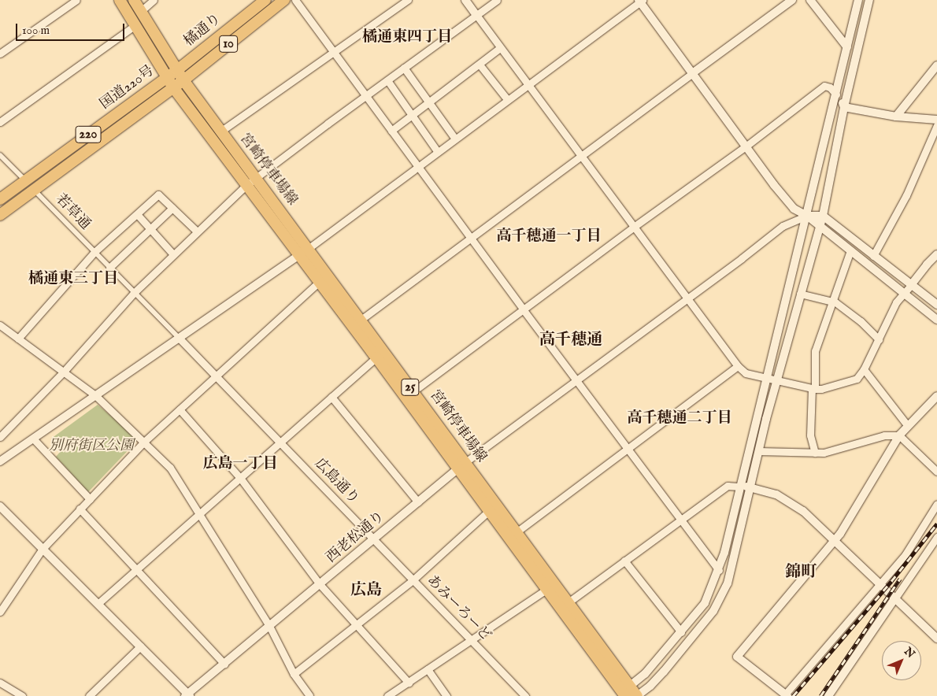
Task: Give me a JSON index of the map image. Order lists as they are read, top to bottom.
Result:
{
  "streets": {
    "main road": [
      "橘通り",
      "10",
      "国道220号",
      "220",
      "宮崎停車場線",
      "25"
    ],
    "street": [
      "若草通",
      "広島通り",
      "西老松通り",
      "あみーろーど"
    ]
  },
  "crossings": [
    ["橘通り", "国道220号"],
    ["橘通り", "宮崎停車場線"],
    ["国道220号", "宮崎停車場線"],
    ["国道220号", "若草通"],
    ["宮崎停車場線", "西老松通り"],
    ["若草通", "広島通り"],
    ["広島通り", "西老松通り"],
    ["広島通り", "あみーろーど"],
    ["西老松通り", "あみーろーど"]
  ],
  "districts": [
    "橘通東四丁目",
    "高千穂通一丁目",
    "橘通東三丁目",
    "高千穂通",
    "高千穂通二丁目",
    "広島一丁目",
    "錦町",
    "広島"
  ],
  "parks": ["別府街区公園"],
  "scale_bar": "100 m",
  "north": "top right"
}
